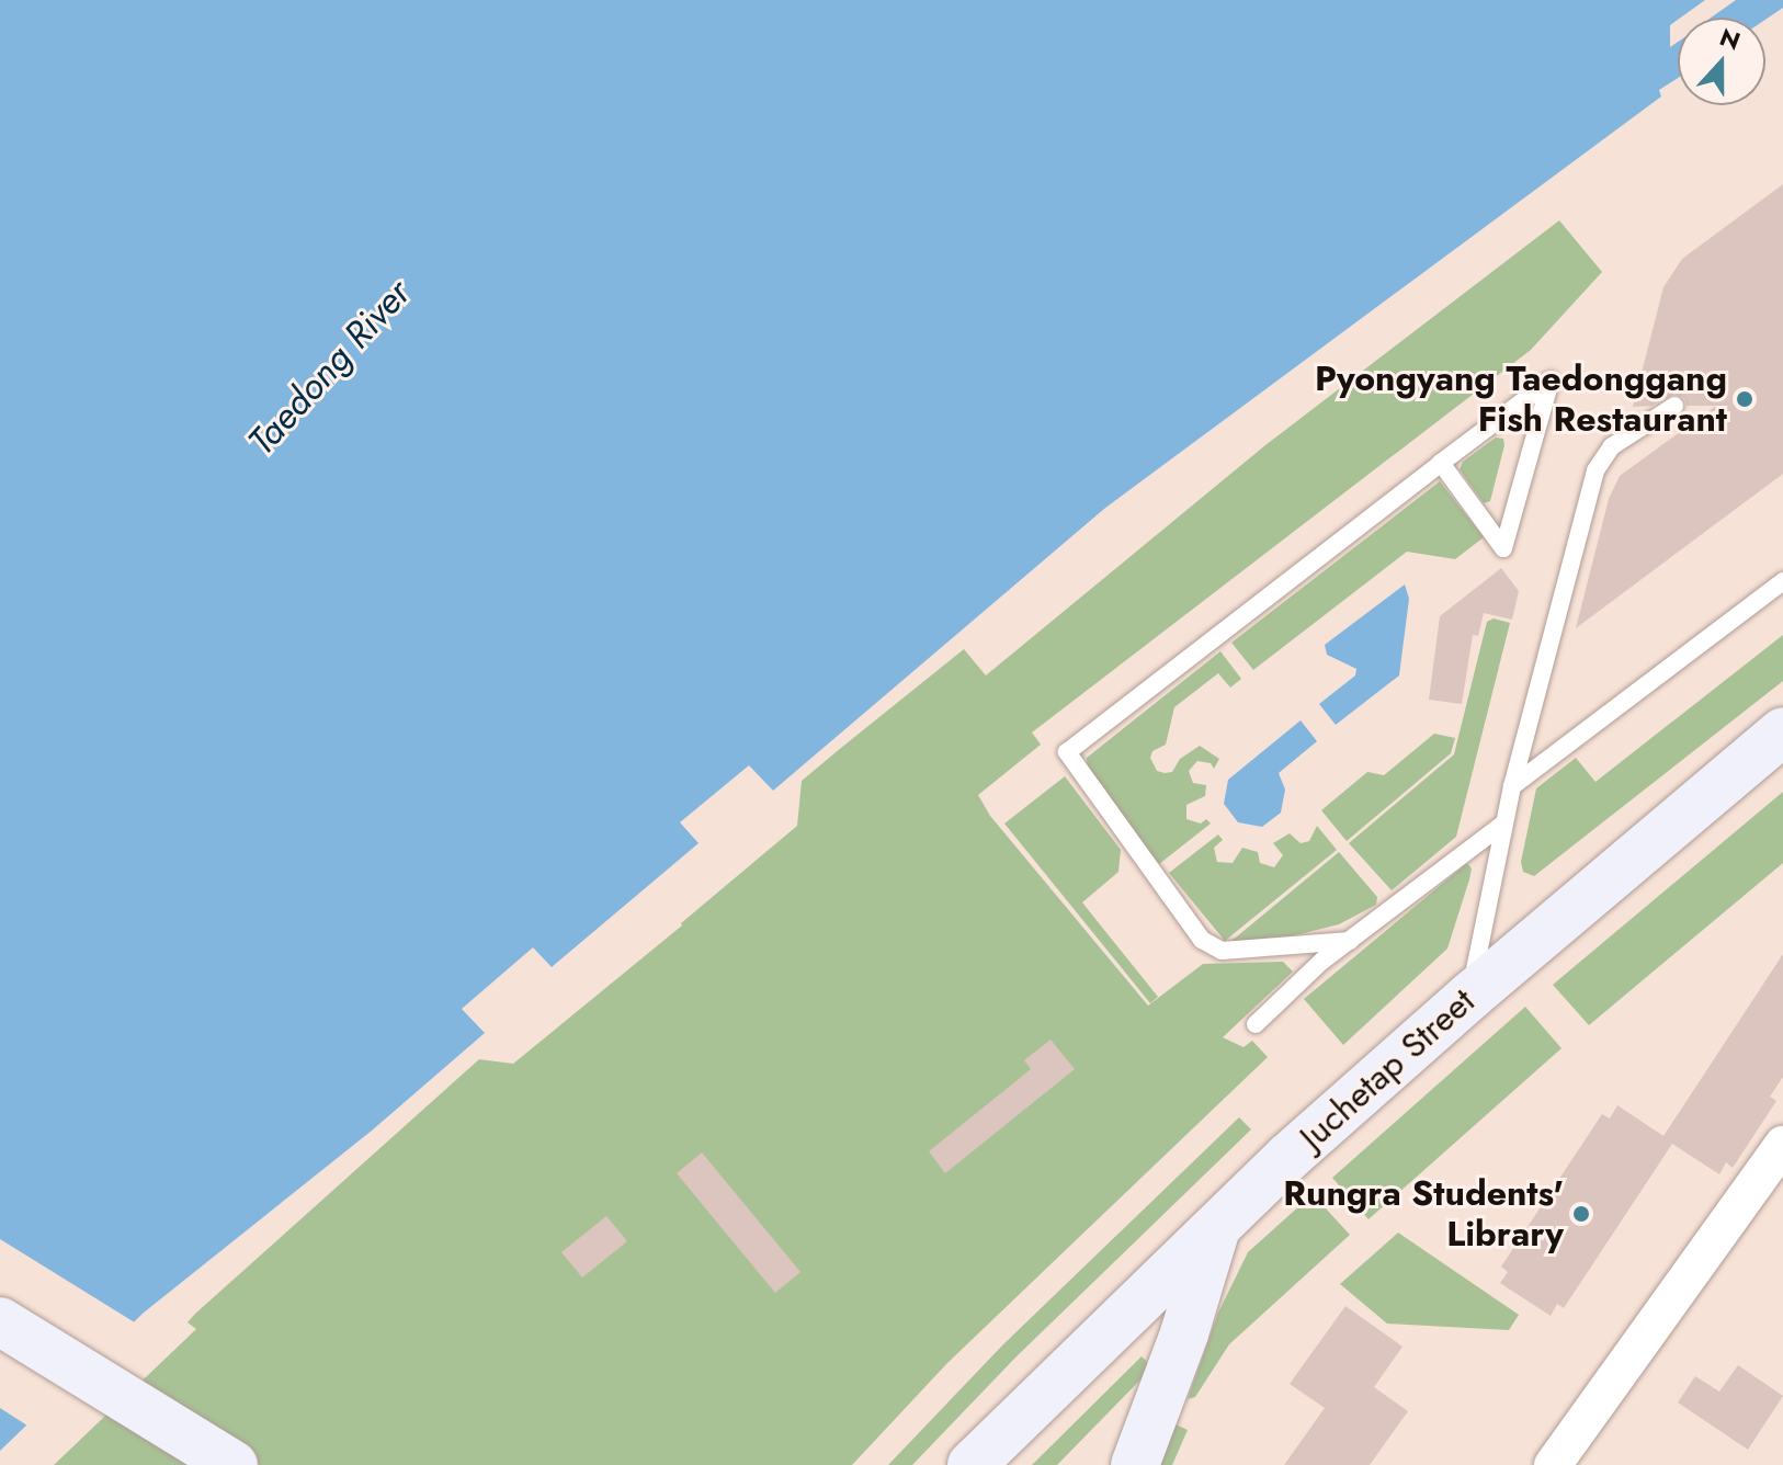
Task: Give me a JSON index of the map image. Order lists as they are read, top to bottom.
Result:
{
  "streets": {
    "main road": ["Juchetap Street"]
  },
  "water": ["Taedong River"],
  "places": ["Pyongyang Taedonggang Fish Restaurant", "Rungra Students' Library"],
  "north": "top"
}
